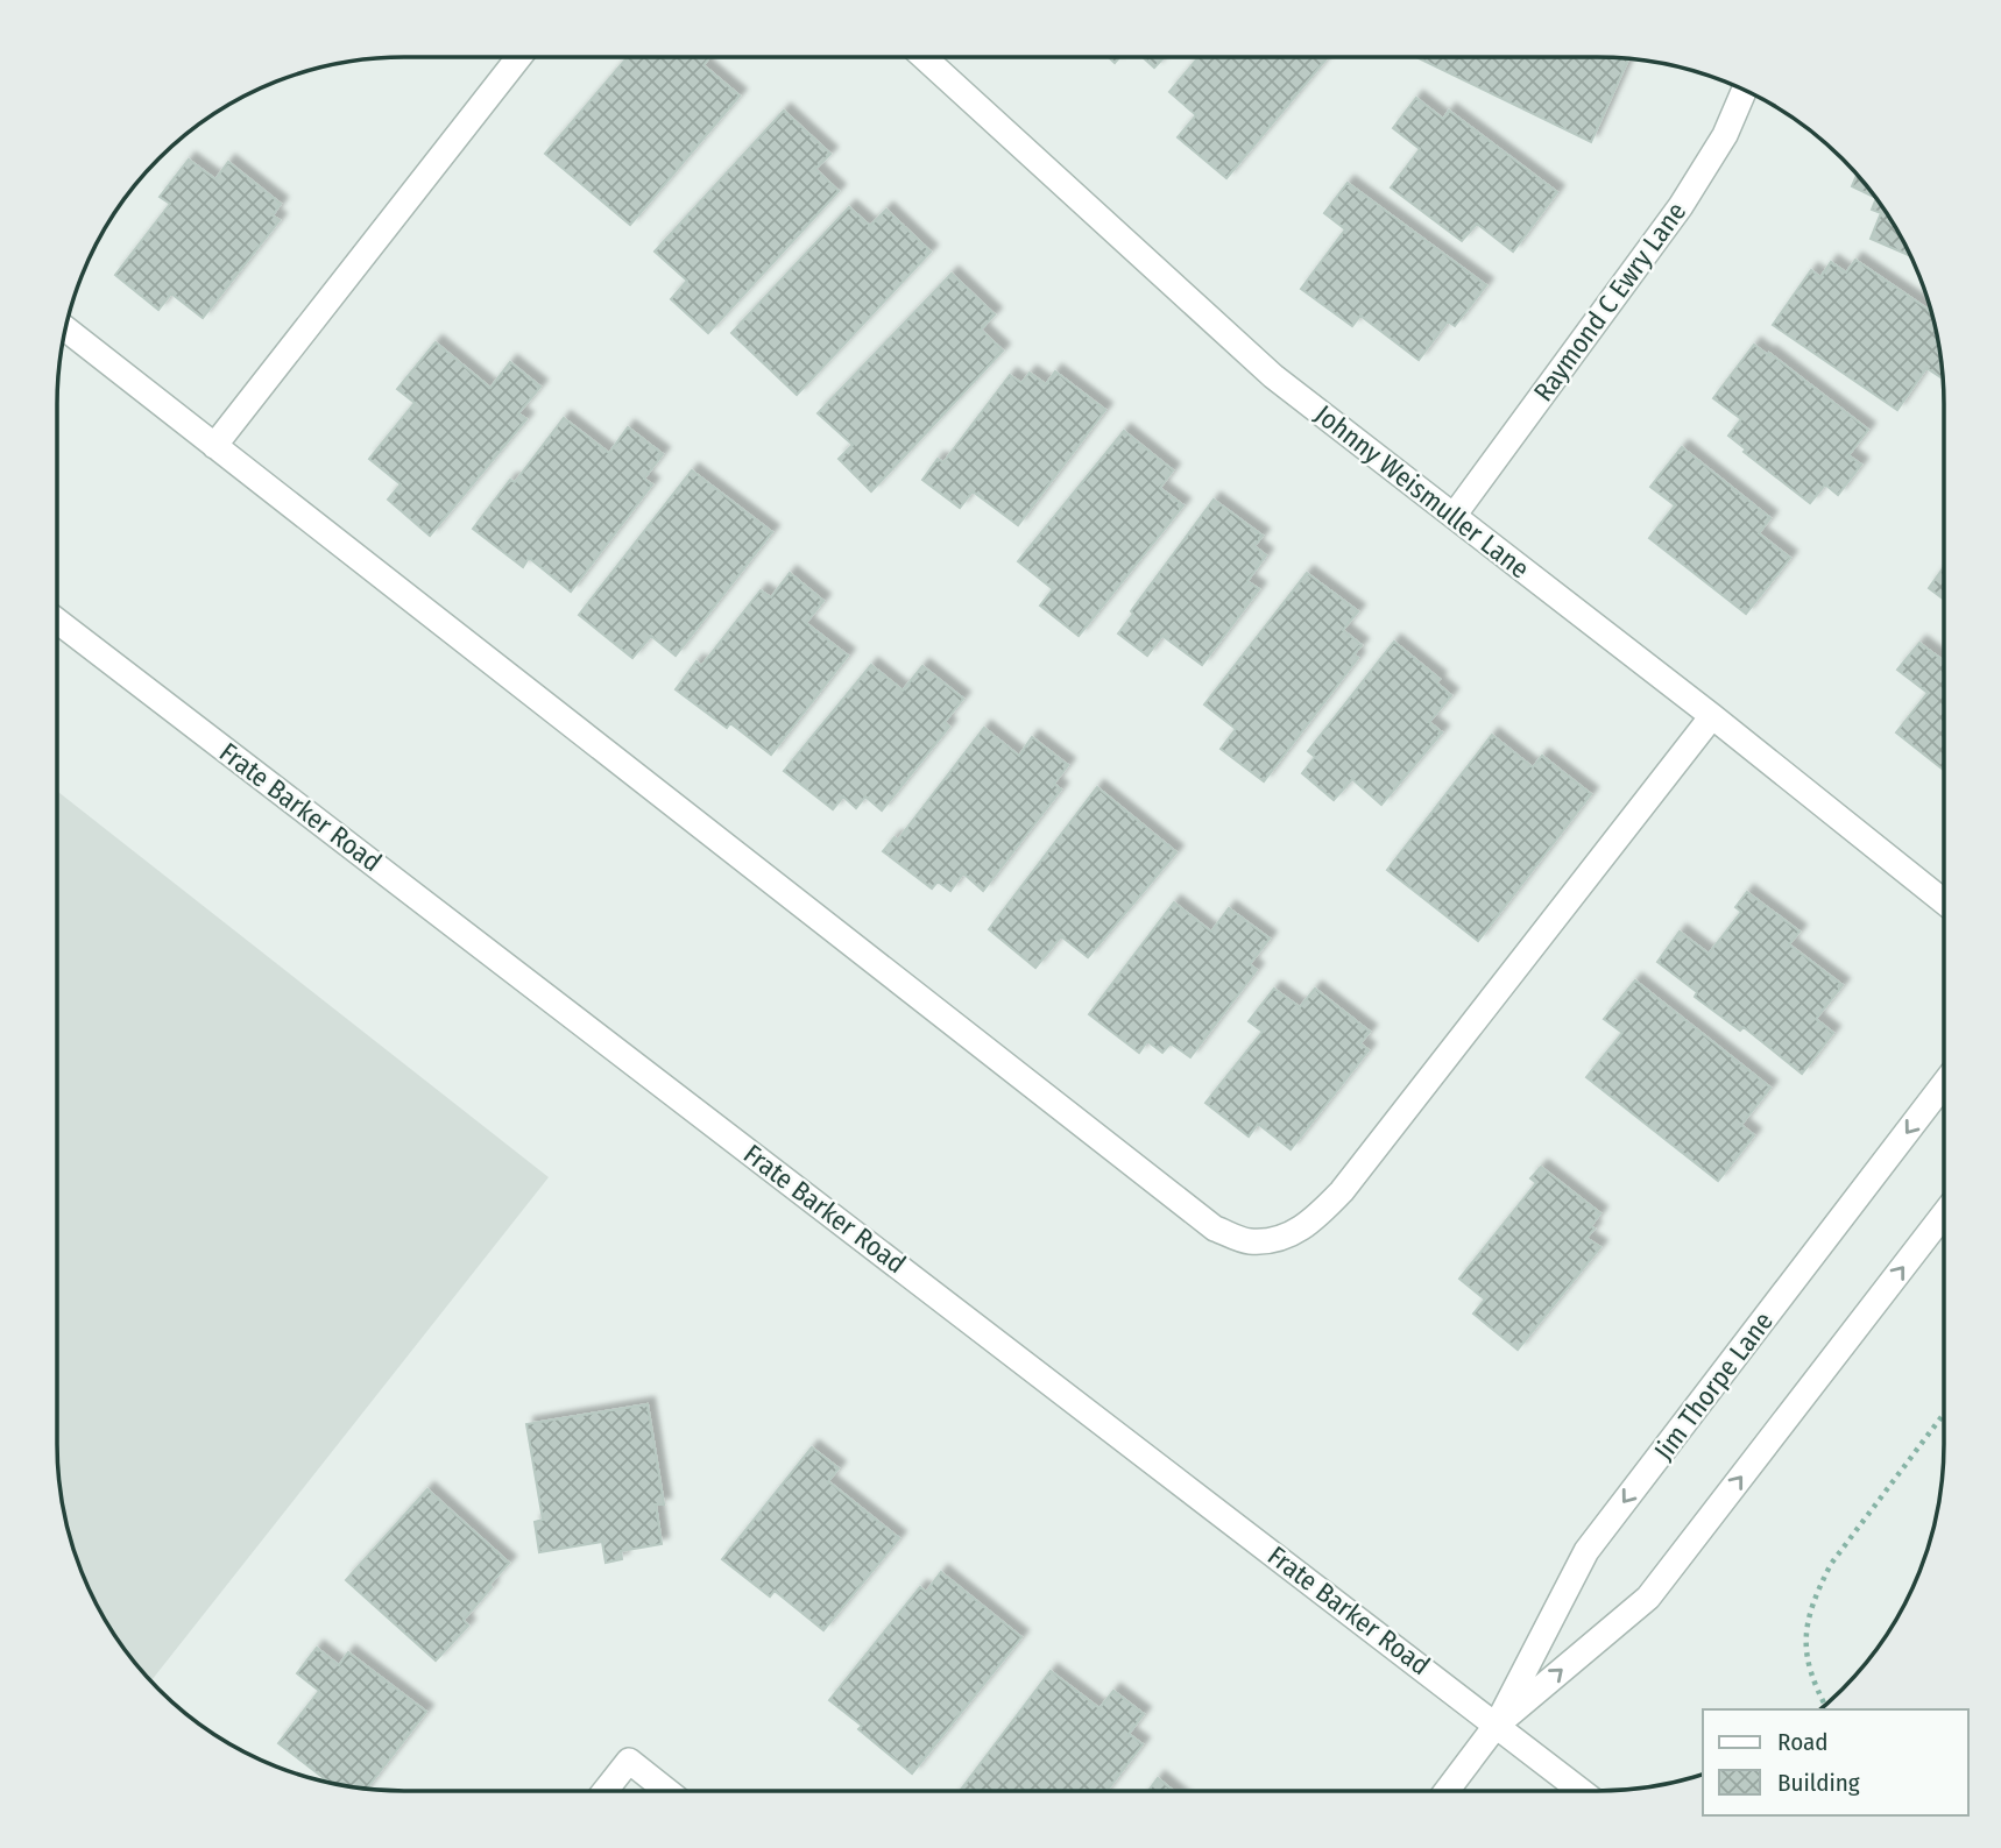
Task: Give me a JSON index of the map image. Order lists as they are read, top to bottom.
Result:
{
  "streets": {
    "street": [
      "Raymond C Ewry Lane",
      "Johnny Weismuller Lane",
      "Frate Barker Road",
      "Jim Thorpe Lane"
    ]
  },
  "crossings": [
    ["Raymond C Ewry Lane", "Johnny Weismuller Lane"],
    ["Frate Barker Road", "Jim Thorpe Lane"]
  ],
  "legend": ["Road", "Building"]
}
